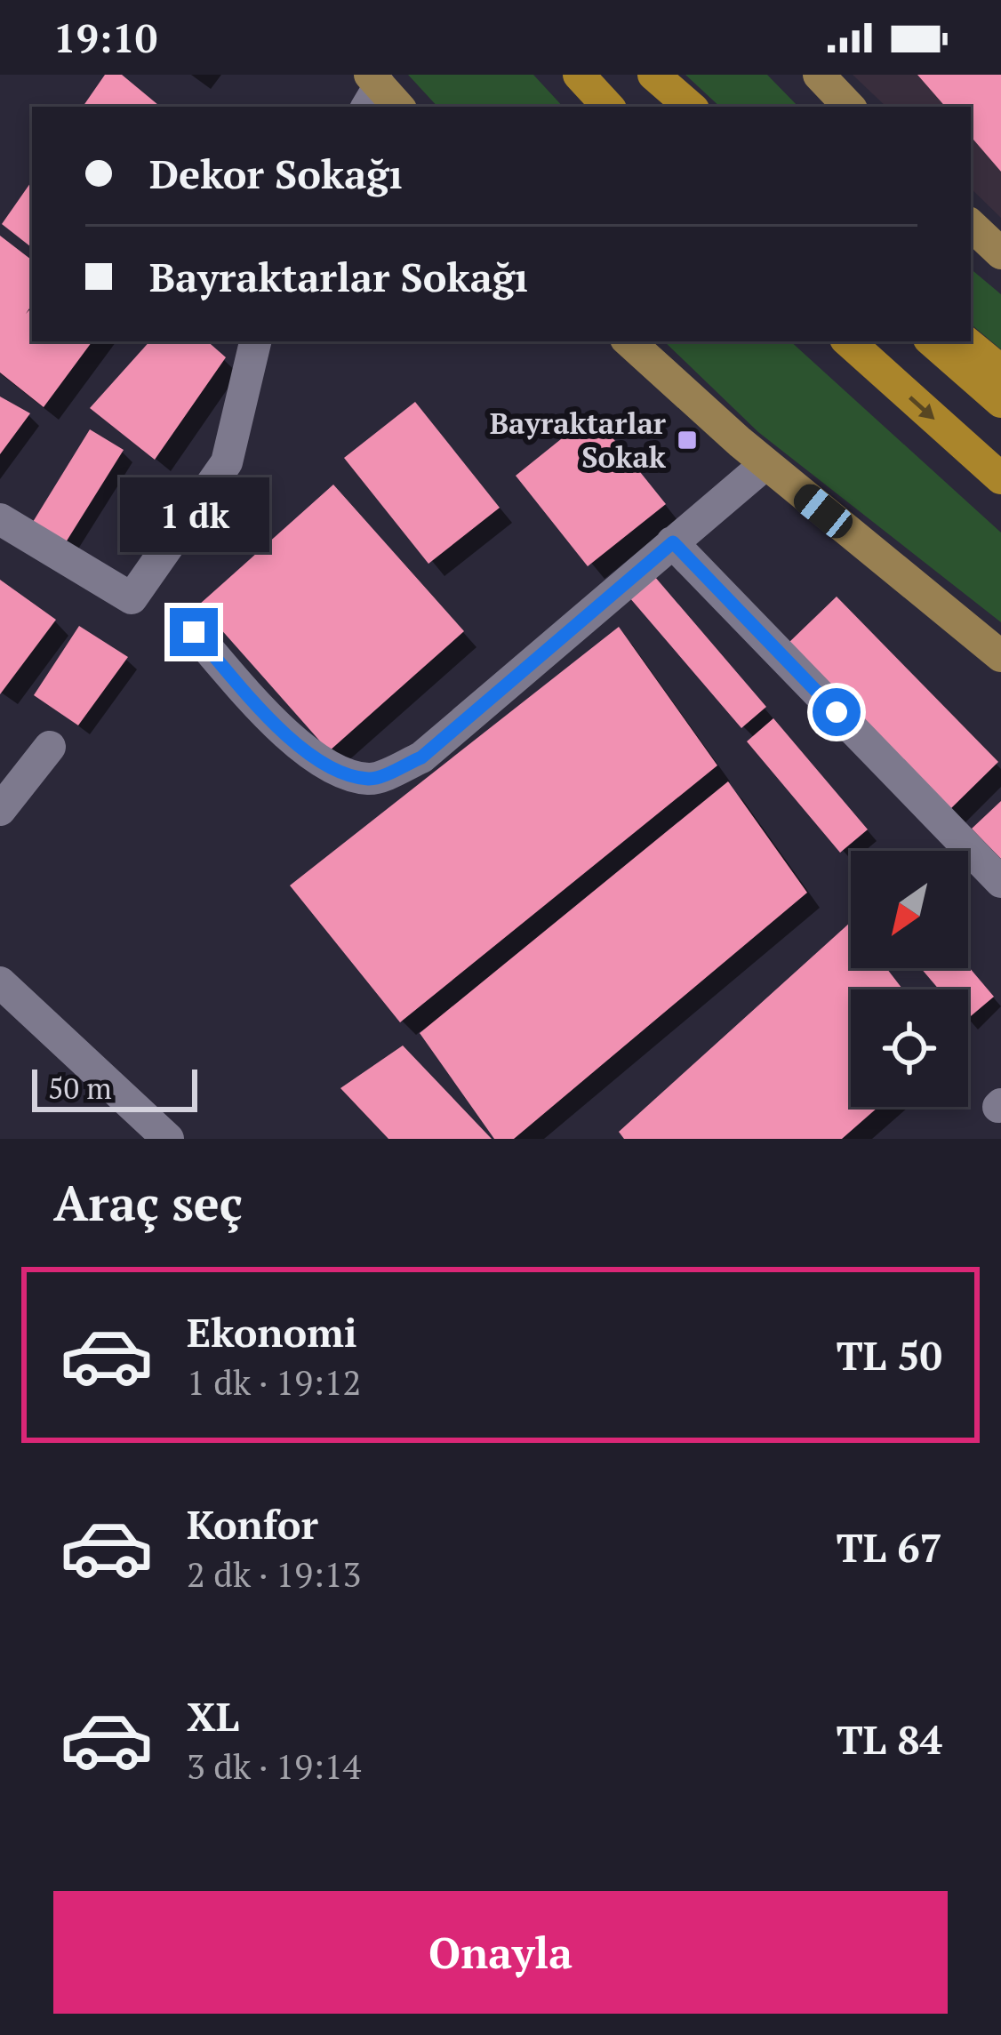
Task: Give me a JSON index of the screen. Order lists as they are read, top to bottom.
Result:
{
  "places": {
    "transit": ["Bayraktarlar Sokak"]
  },
  "scale_bar": "50 m",
  "north": "bottom left",
  "page": {
    "status": "19:10",
    "banner": ["Dekor Sokağı", "Bayraktarlar Sokağı"],
    "bubble": "1 dk",
    "scale": "50 m",
    "heading": "Araç seç",
    "list": [
      {
        "name": "Ekonomi",
        "note": "1 dk · 19:12",
        "value": "TL 50"
      },
      {
        "name": "Konfor",
        "note": "2 dk · 19:13",
        "value": "TL 67"
      },
      {
        "name": "XL",
        "note": "3 dk · 19:14",
        "value": "TL 84"
      }
    ],
    "buttons": "Onayla"
  }
}
